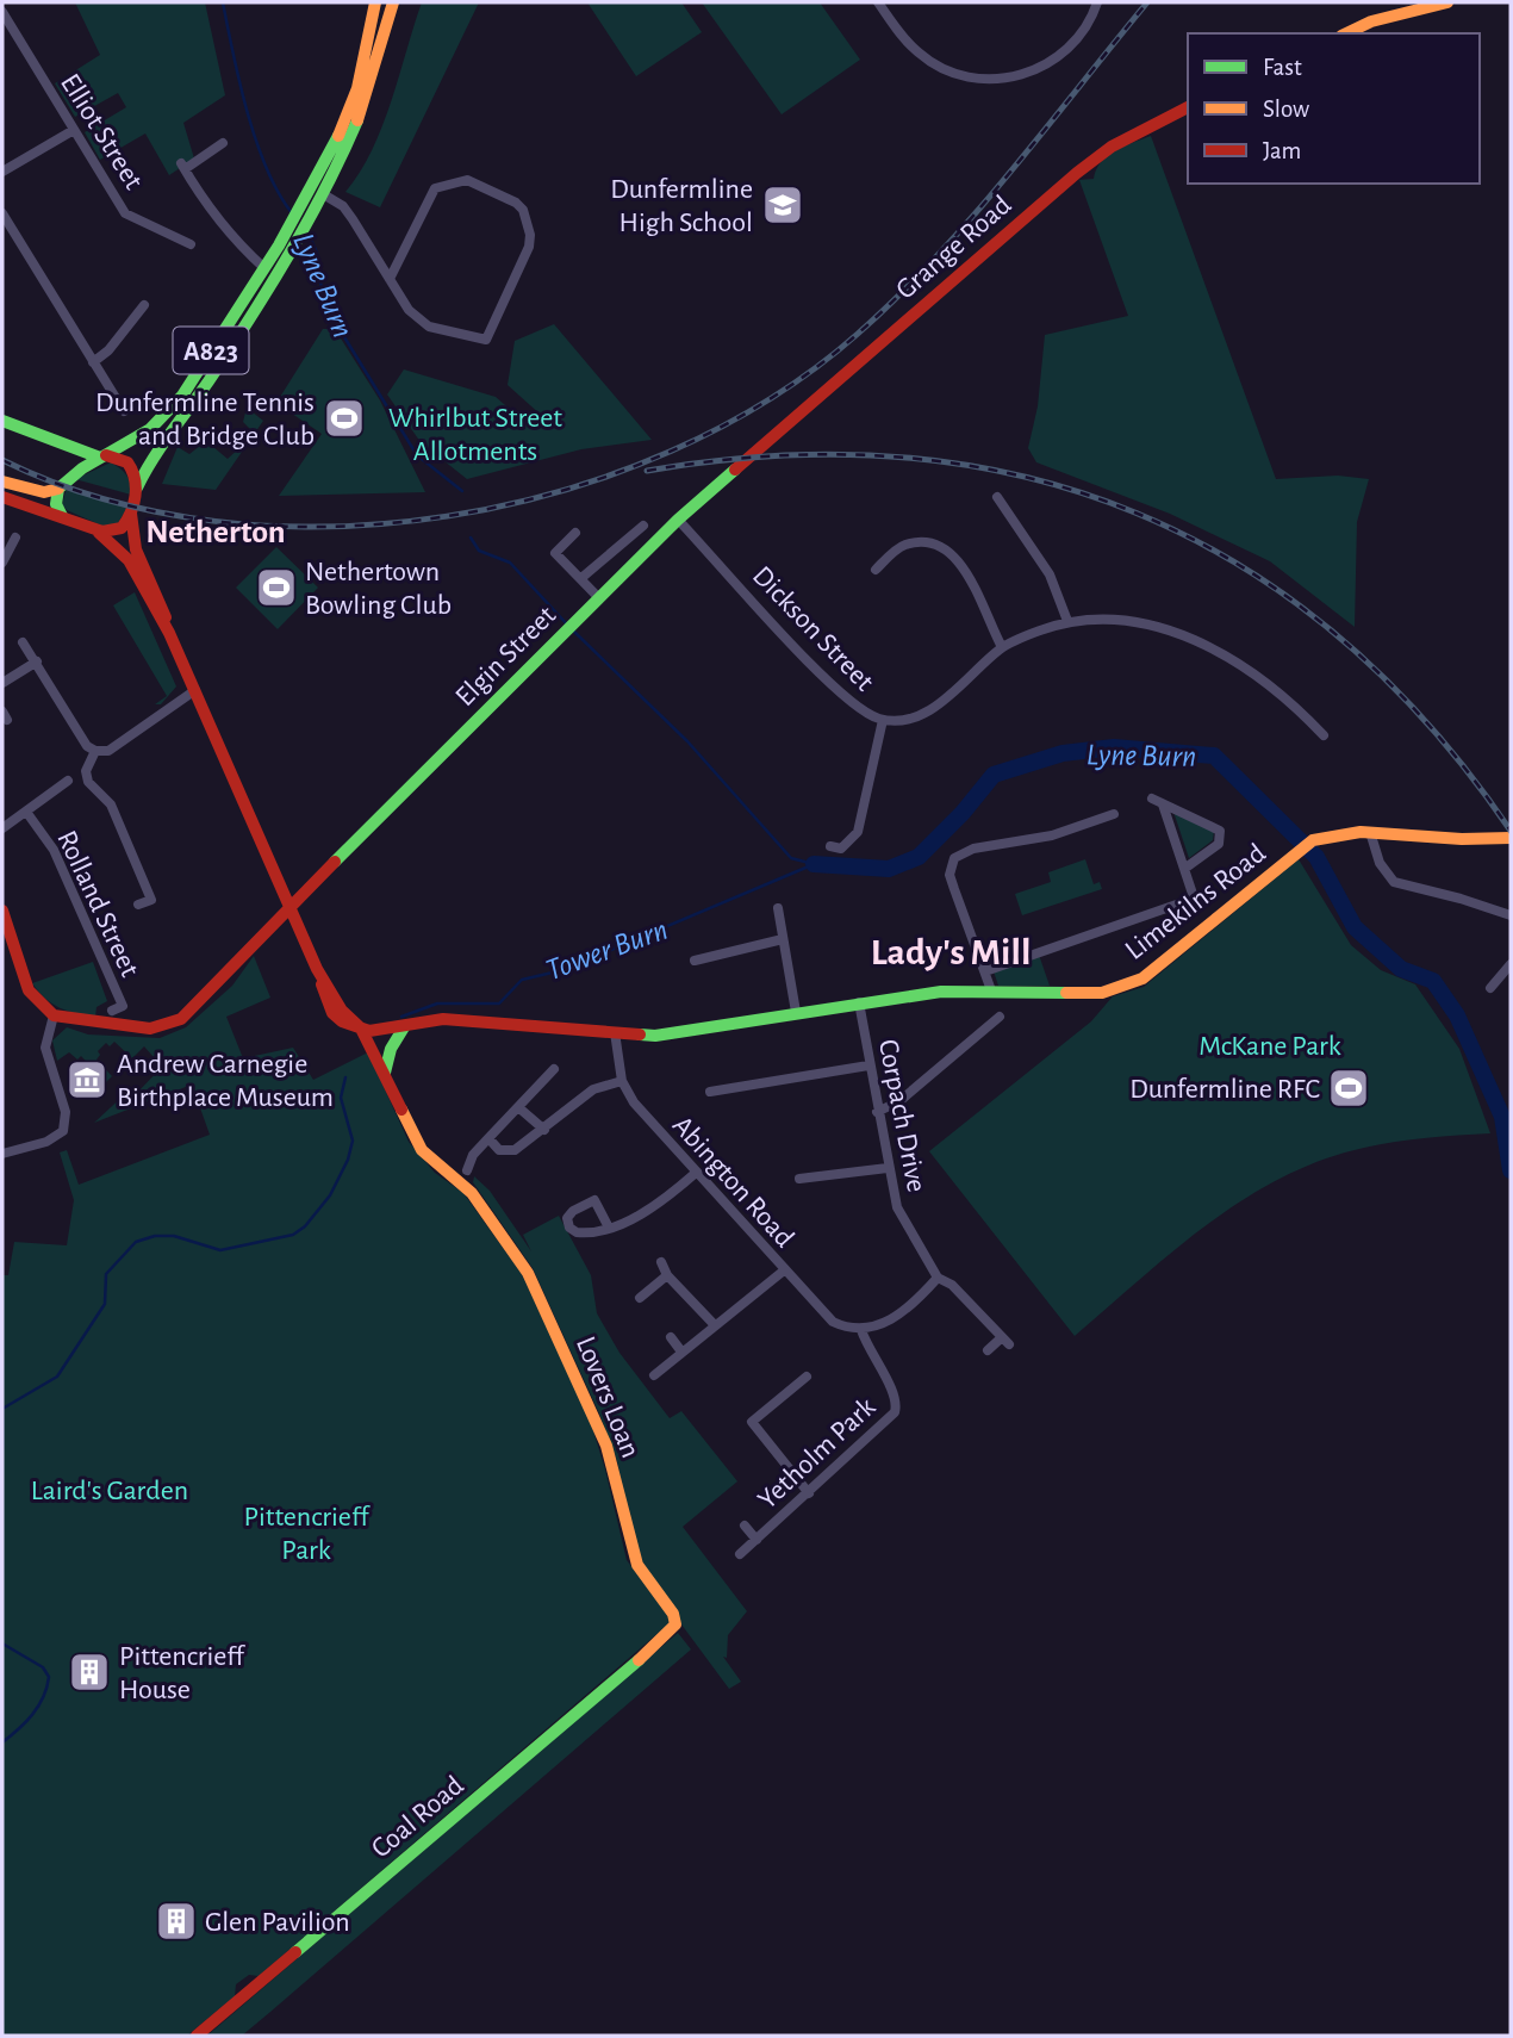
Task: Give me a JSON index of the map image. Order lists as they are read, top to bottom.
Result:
{
  "streets": {
    "main road": [
      "Grange Road",
      "A823",
      "Elgin Street",
      "Limekilns Road",
      "Lovers Loan",
      "Coal Road"
    ],
    "street": [
      "Elliot Street",
      "Dickson Street",
      "Rolland Street",
      "Corpach Drive",
      "Abington Road",
      "Yetholm Park"
    ]
  },
  "crossings": [
    ["Grange Road", "Elgin Street"],
    ["Dickson Street", "Elgin Street"],
    ["Limekilns Road", "Corpach Drive"],
    ["Limekilns Road", "Abington Road"],
    ["Limekilns Road", "Lovers Loan"],
    ["Abington Road", "Yetholm Park"],
    ["Lovers Loan", "Coal Road"]
  ],
  "districts": ["Netherton", "Lady's Mill"],
  "water": ["Lyne Burn", "Tower Burn"],
  "parks": [
    "Whirlbut Street Allotments",
    "McKane Park",
    "Laird's Garden",
    "Pittencrieff Park"
  ],
  "places": {
    "school or university": ["Dunfermline High School"],
    "sports": ["Dunfermline Tennis and Bridge Club", "Nethertown Bowling Club", "Dunfermline RFC"],
    "museum": ["Andrew Carnegie Birthplace Museum"],
    "building": ["Pittencrieff House", "Glen Pavilion"]
  },
  "legend": ["Fast", "Slow", "Jam"]
}
